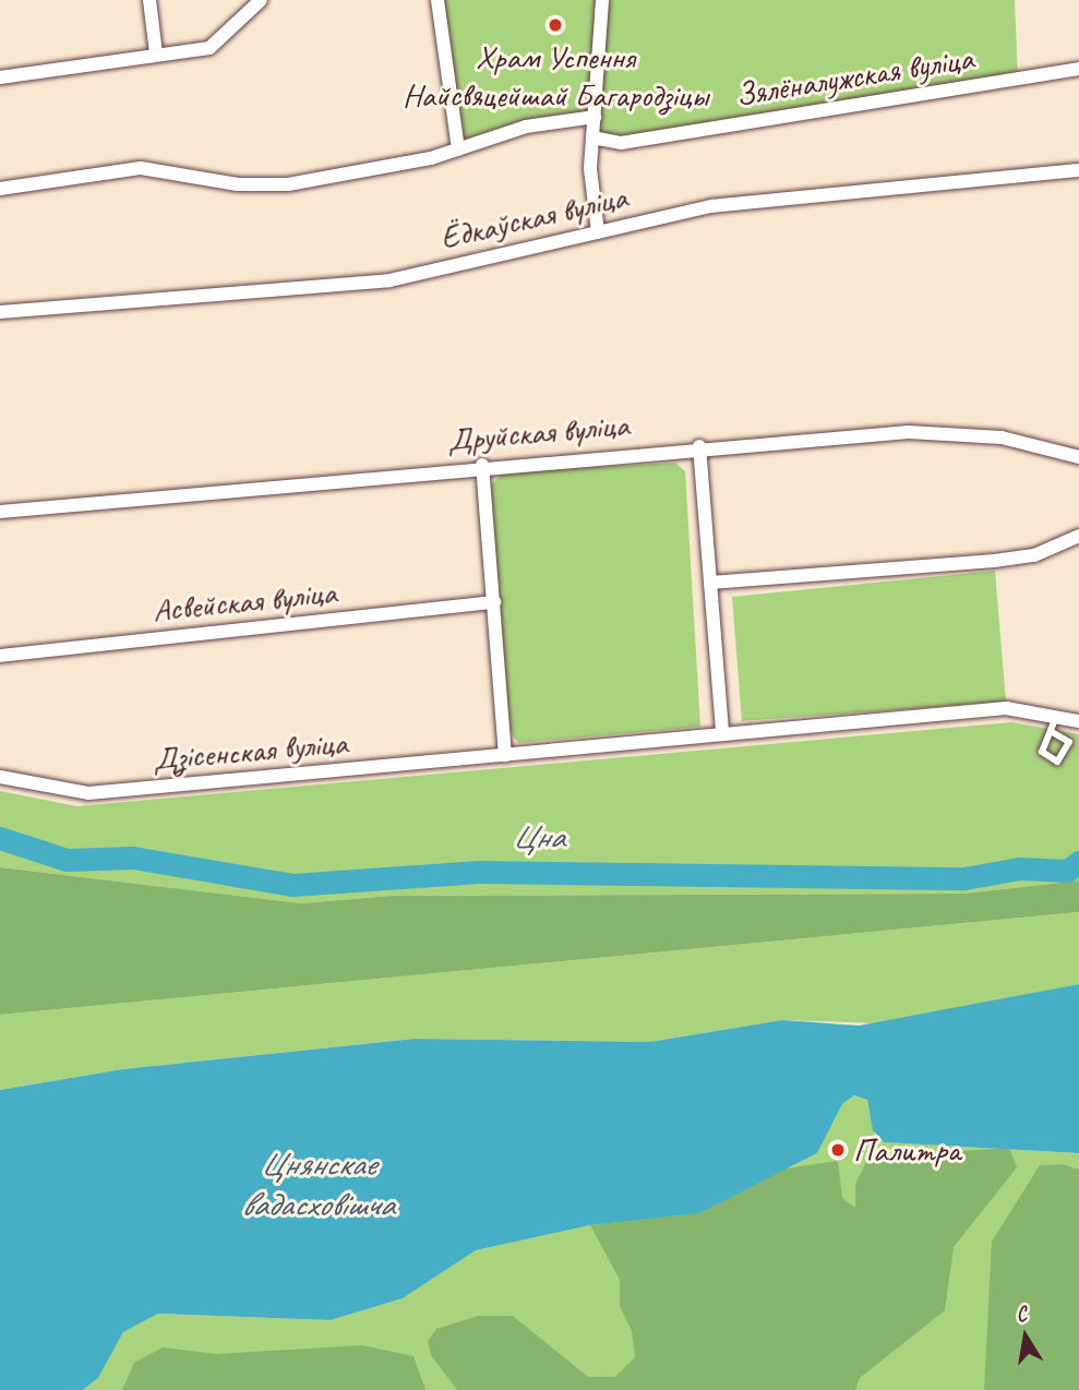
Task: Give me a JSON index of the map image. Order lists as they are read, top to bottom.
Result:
{
  "streets": {
    "street": [
      "Зялёналужская вуліца",
      "Ёдкаўская вуліца",
      "Друйская вуліца",
      "Асвейская вуліца",
      "Дзісенская вуліца"
    ]
  },
  "water": ["Цна", "Цнянскае вадасховішча"],
  "places": ["Храм Успення Найсвяцейшай Багародзіцы", "Палитра"],
  "north": "top"
}
